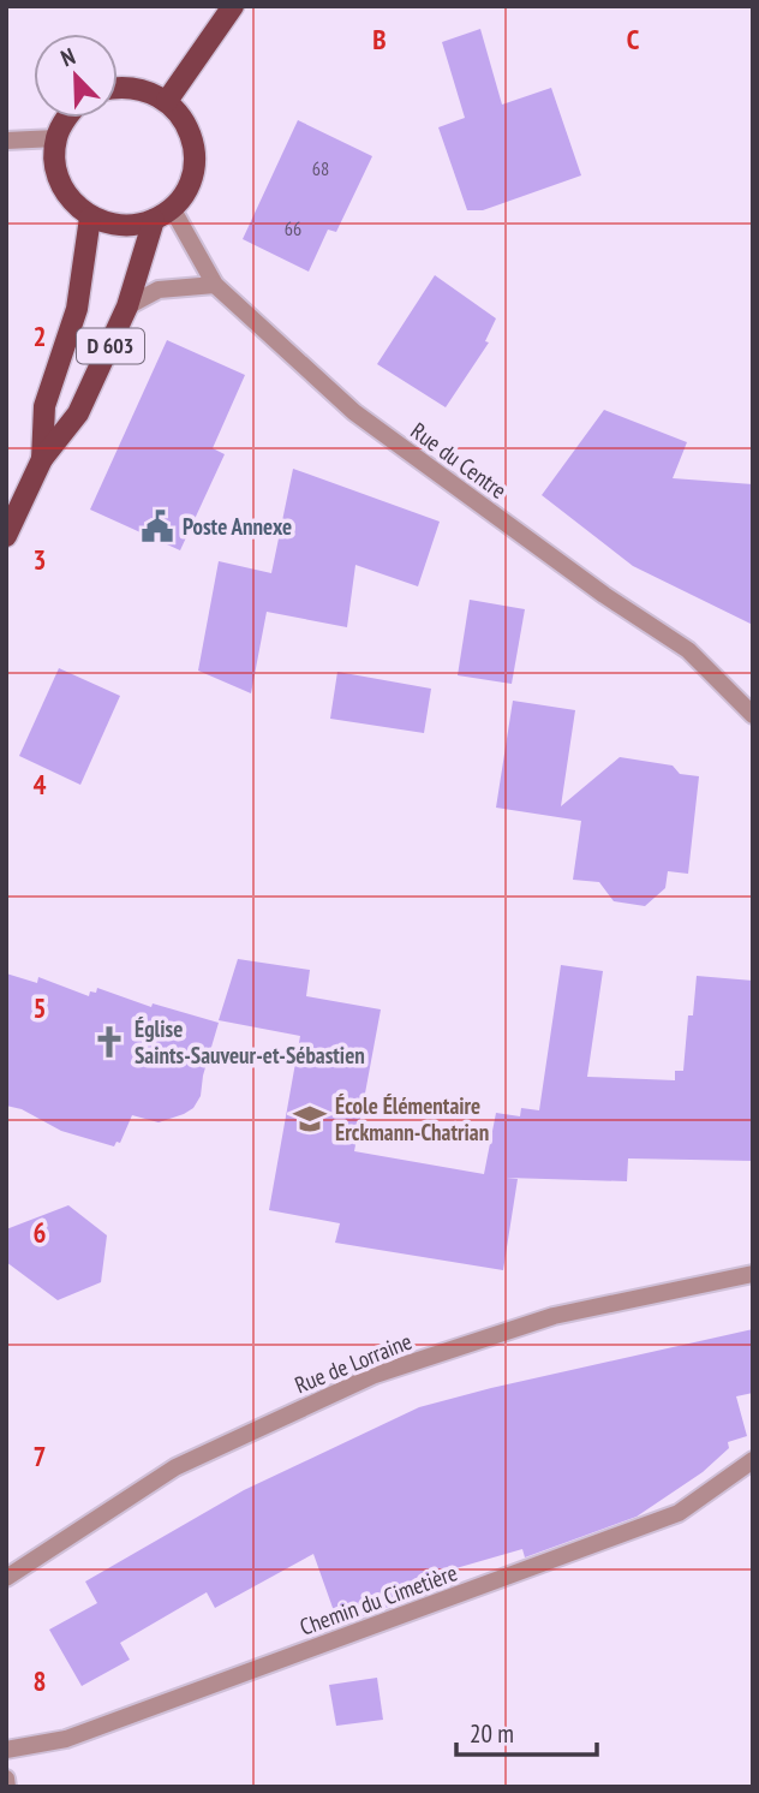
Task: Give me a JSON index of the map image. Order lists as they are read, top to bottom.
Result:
{
  "streets": {
    "main road": ["D 603"],
    "street": ["Rue du Centre", "Rue de Lorraine", "Chemin du Cimetière"]
  },
  "crossings": [
    ["D 603", "Rue du Centre"]
  ],
  "places": {
    "public building": ["Poste Annexe"],
    "church": ["Église Saints-Sauveur-et-Sébastien"],
    "school or university": ["École Élémentaire Erckmann-Chatrian"]
  },
  "house_numbers": ["68", "66"],
  "scale_bar": "20 m",
  "north": "top left",
  "grid": {
    "columns": ["B", "C"],
    "rows": [
      "2",
      "3",
      "4",
      "5",
      "6",
      "7",
      "8"
    ]
  }
}
